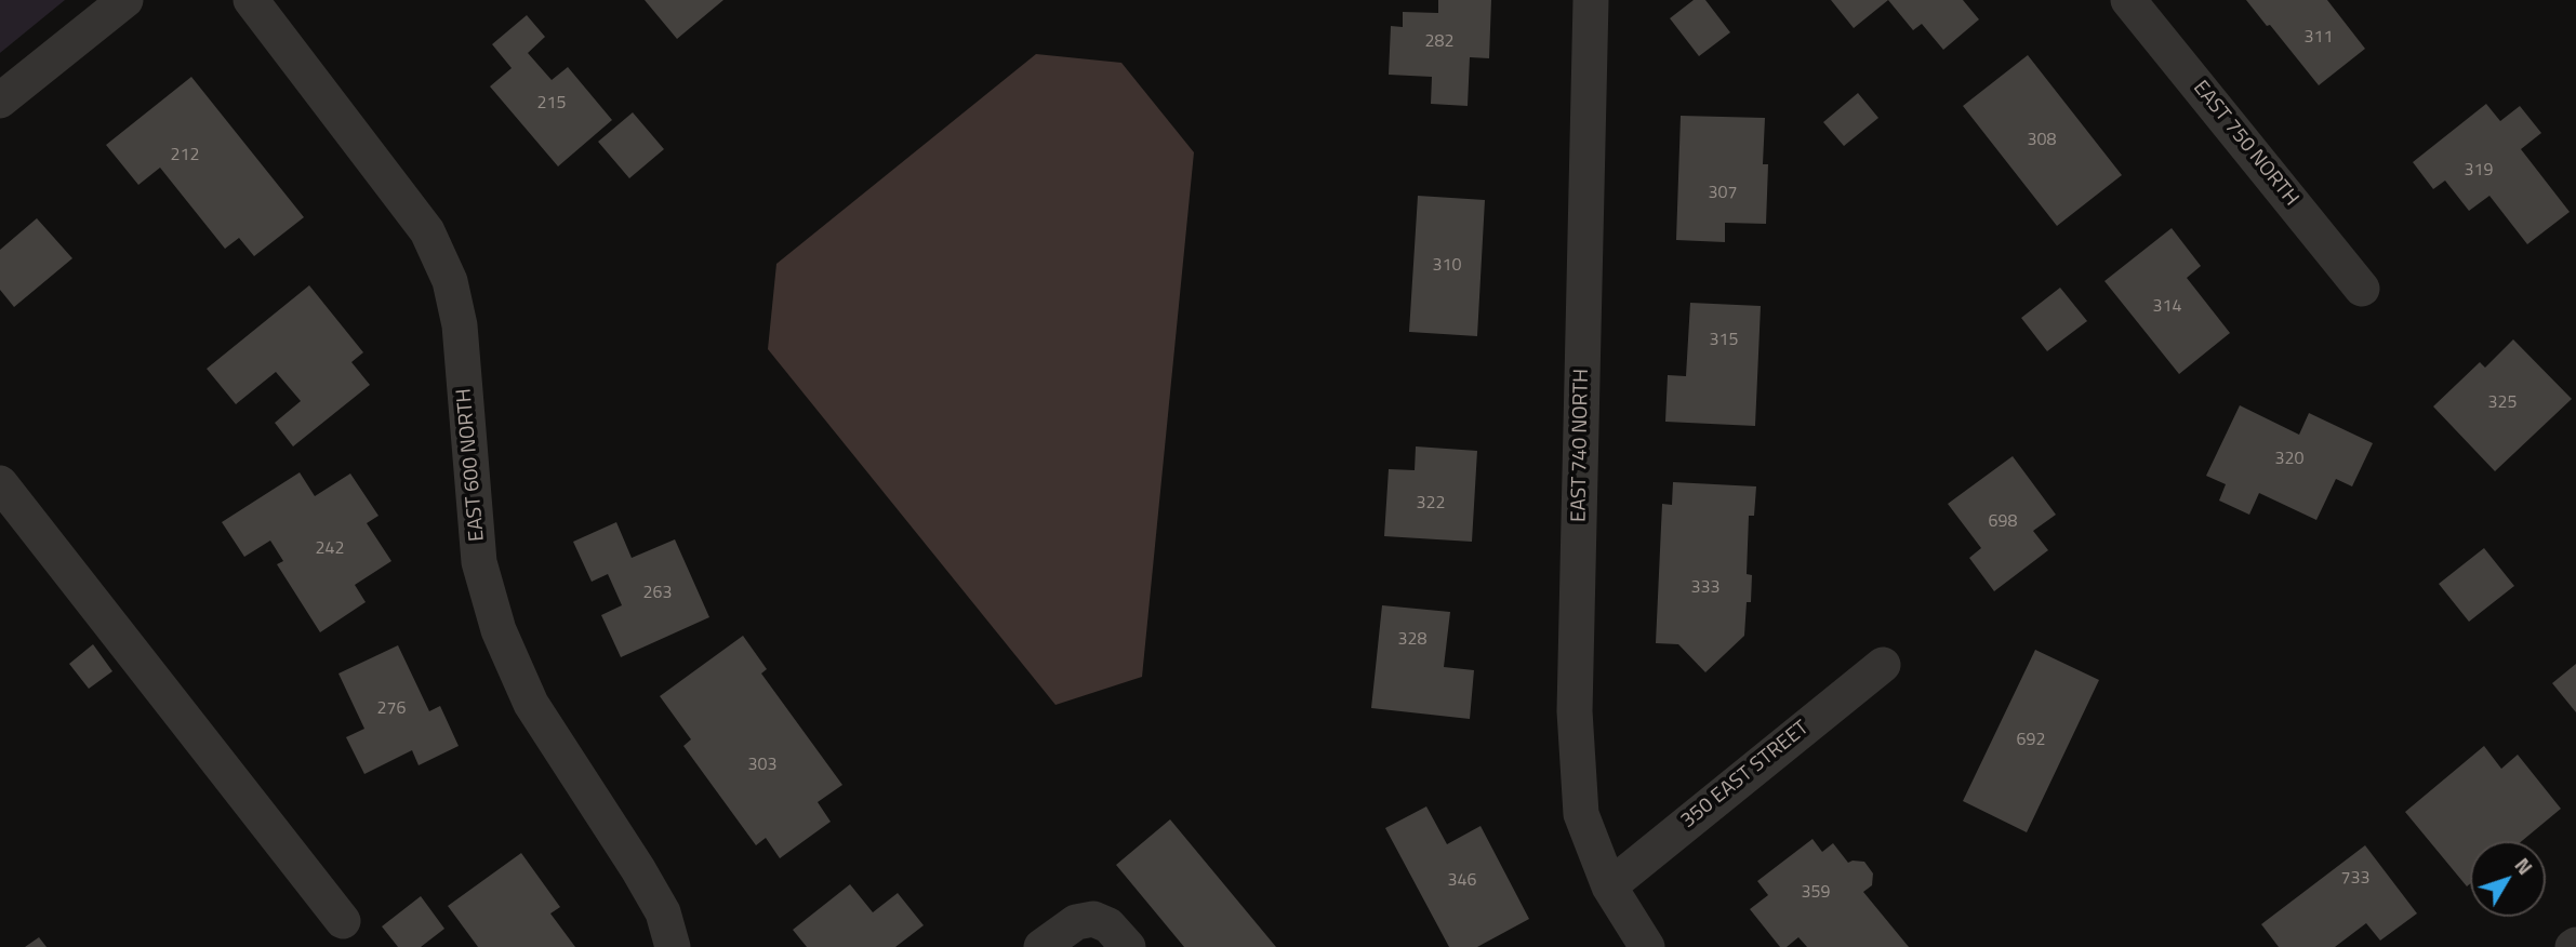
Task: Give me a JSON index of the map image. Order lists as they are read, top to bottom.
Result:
{
  "streets": {
    "street": [
      "EAST 750 NORTH",
      "EAST 740 NORTH",
      "EAST 600 NORTH",
      "350 EAST STREET"
    ]
  },
  "crossings": [
    ["EAST 740 NORTH", "350 EAST STREET"]
  ],
  "house_numbers": [
    "311",
    "282",
    "215",
    "308",
    "212",
    "319",
    "307",
    "310",
    "314",
    "315",
    "325",
    "320",
    "322",
    "698",
    "242",
    "333",
    "263",
    "328",
    "276",
    "692",
    "303",
    "733",
    "346",
    "359"
  ],
  "north": "top right"
}
